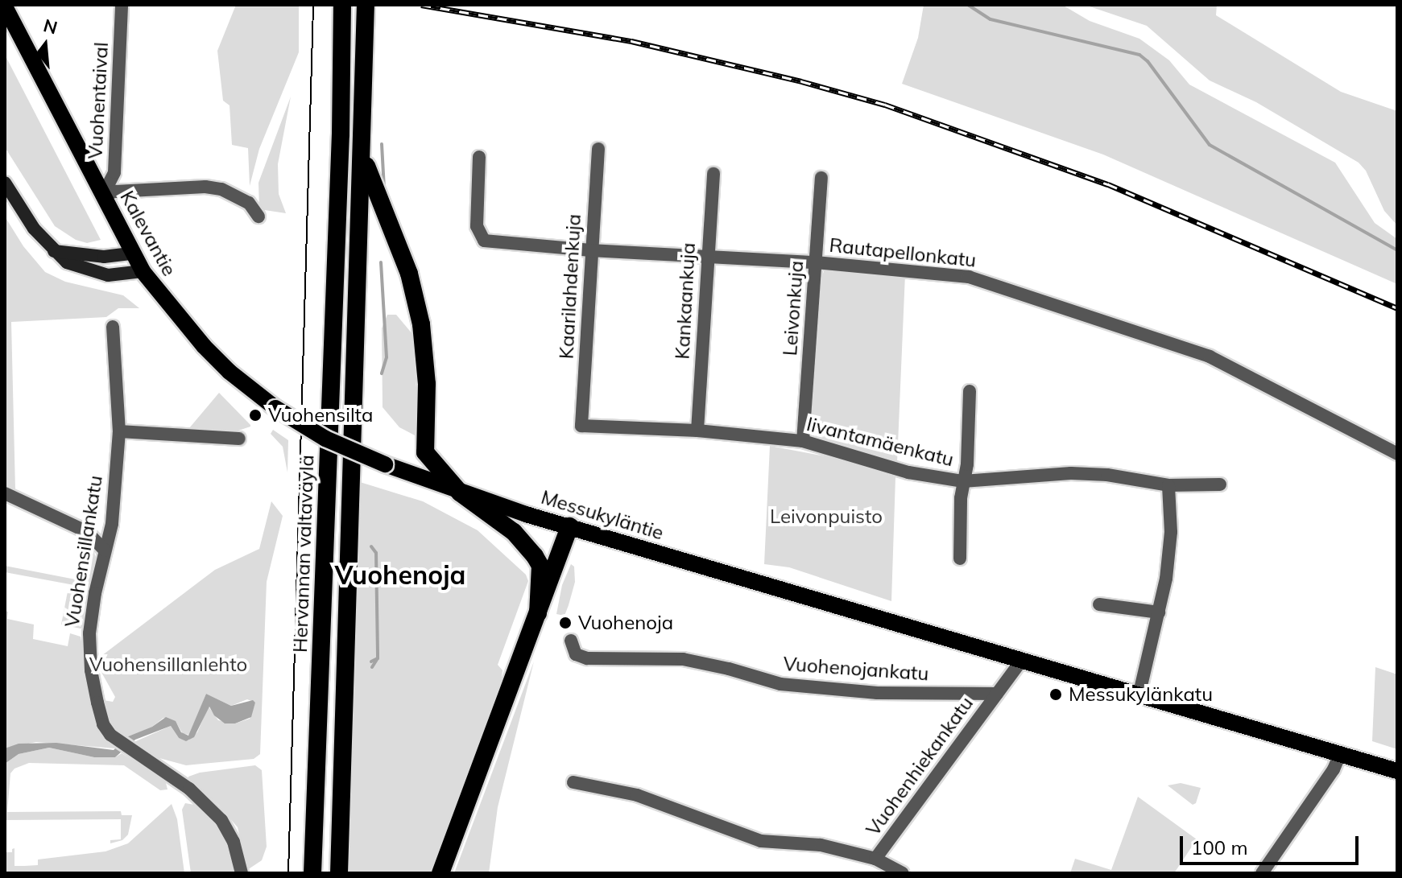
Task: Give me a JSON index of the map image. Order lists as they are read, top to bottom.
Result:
{
  "streets": {
    "highway": ["Hervannan valtaväylä"],
    "main road": ["Kalevantie", "Messukyläntie"],
    "street": [
      "Vuohentaival",
      "Rautapellonkatu",
      "Kaarilahdenkuja",
      "Kankaankuja",
      "Leivonkuja",
      "Iivantamäenkatu",
      "Vuohensillankatu",
      "Vuohenojankatu",
      "Vuohenhiekankatu"
    ]
  },
  "crossings": [
    ["Vuohentaival", "Kalevantie"],
    ["Kalevantie", "Messukyläntie"],
    ["Rautapellonkatu", "Kaarilahdenkuja"],
    ["Rautapellonkatu", "Kankaankuja"],
    ["Rautapellonkatu", "Leivonkuja"],
    ["Kaarilahdenkuja", "Iivantamäenkatu"],
    ["Kankaankuja", "Iivantamäenkatu"],
    ["Leivonkuja", "Iivantamäenkatu"],
    ["Messukyläntie", "Vuohenhiekankatu"],
    ["Vuohenojankatu", "Vuohenhiekankatu"]
  ],
  "districts": ["Vuohenoja"],
  "parks": ["Leivonpuisto", "Vuohensillanlehto"],
  "places": ["Vuohensilta", "Vuohenoja", "Messukylänkatu"],
  "scale_bar": "100 m",
  "north": "top"
}
